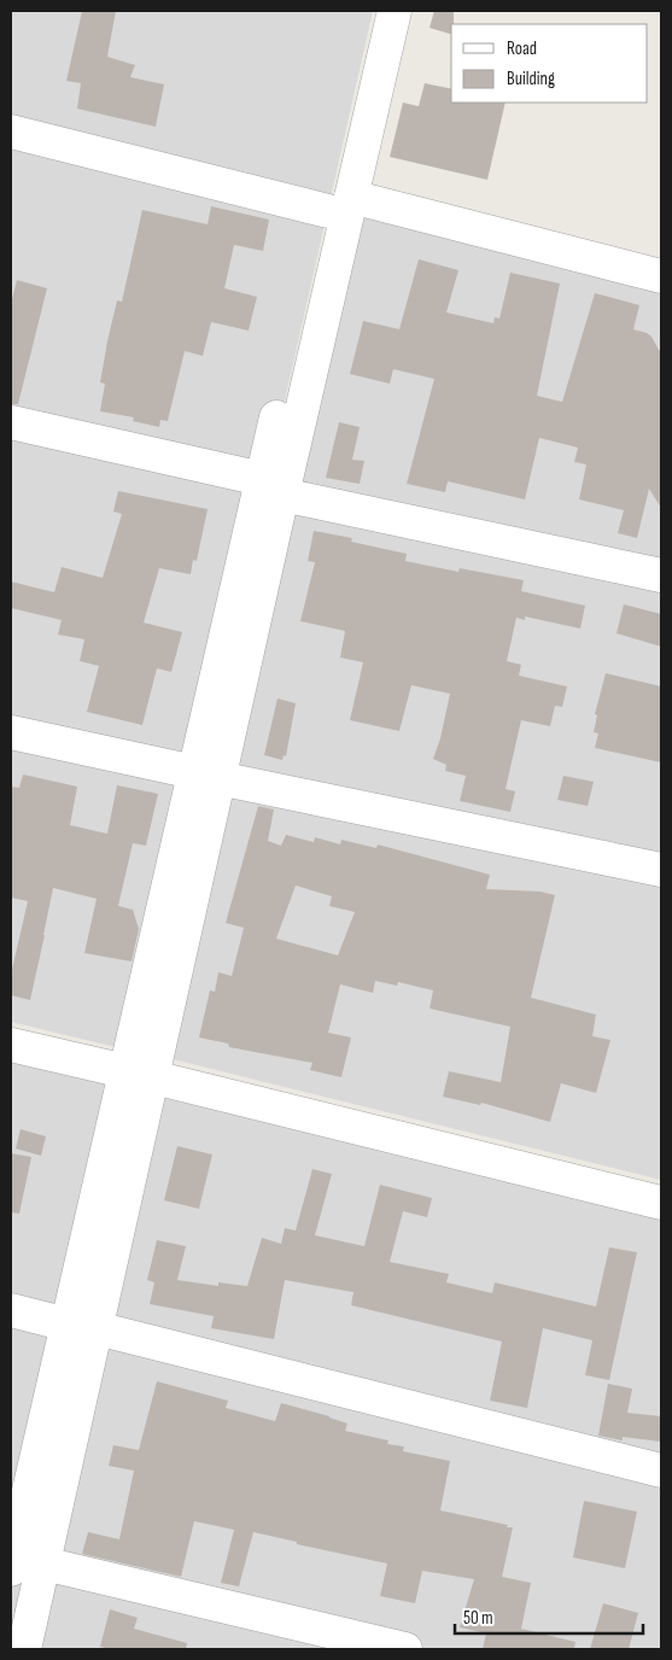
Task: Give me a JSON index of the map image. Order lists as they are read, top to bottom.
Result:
{
  "legend": ["Road", "Building"],
  "scale_bar": "50 m"
}
